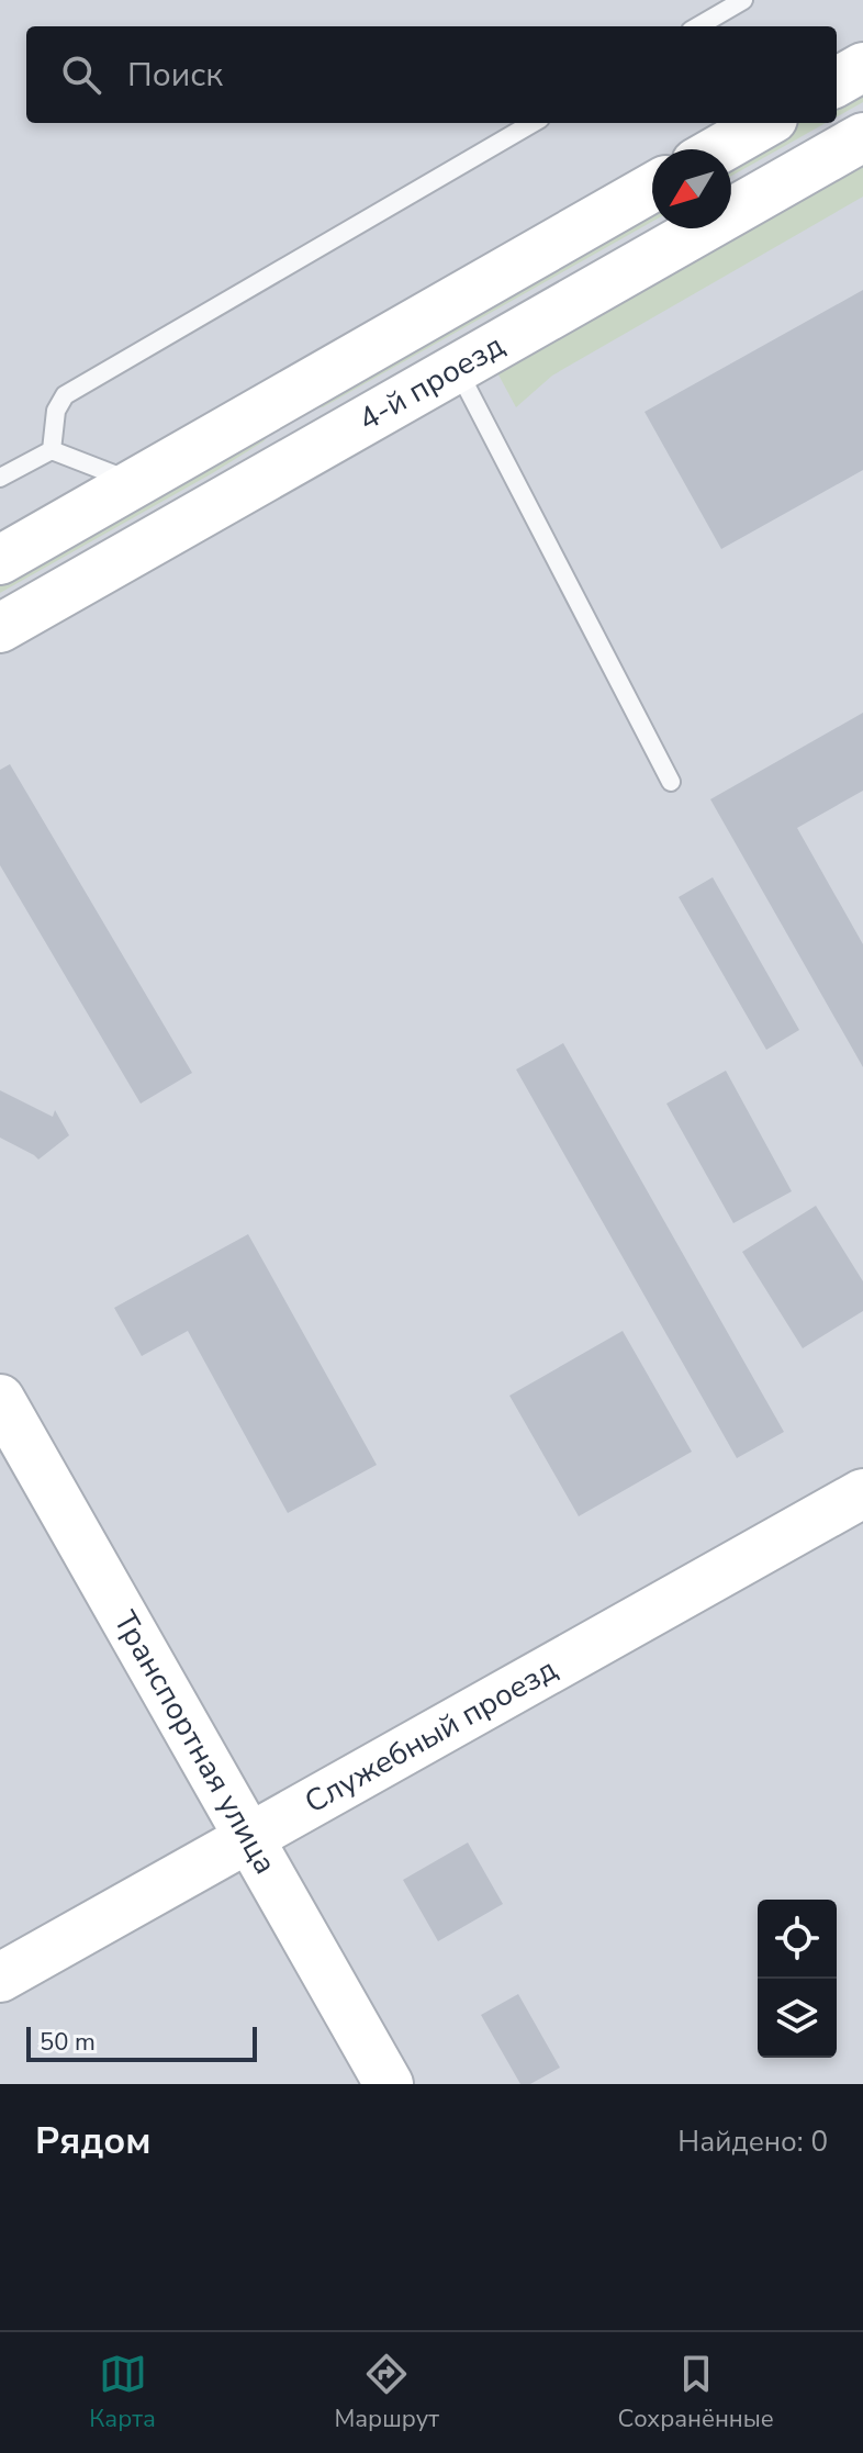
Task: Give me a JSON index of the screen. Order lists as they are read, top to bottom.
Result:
{
  "streets": {
    "main road": ["4-й проезд", "Служебный проезд", "Транспортная улица"]
  },
  "crossings": [
    ["Служебный проезд", "Транспортная улица"]
  ],
  "scale_bar": "50 m",
  "north": "bottom left",
  "page": {
    "search": "Поиск",
    "scale": "50 m",
    "heading": ["Рядом", "Найдено: 0"],
    "nav": ["Карта", "Маршрут", "Сохранённые"]
  }
}
